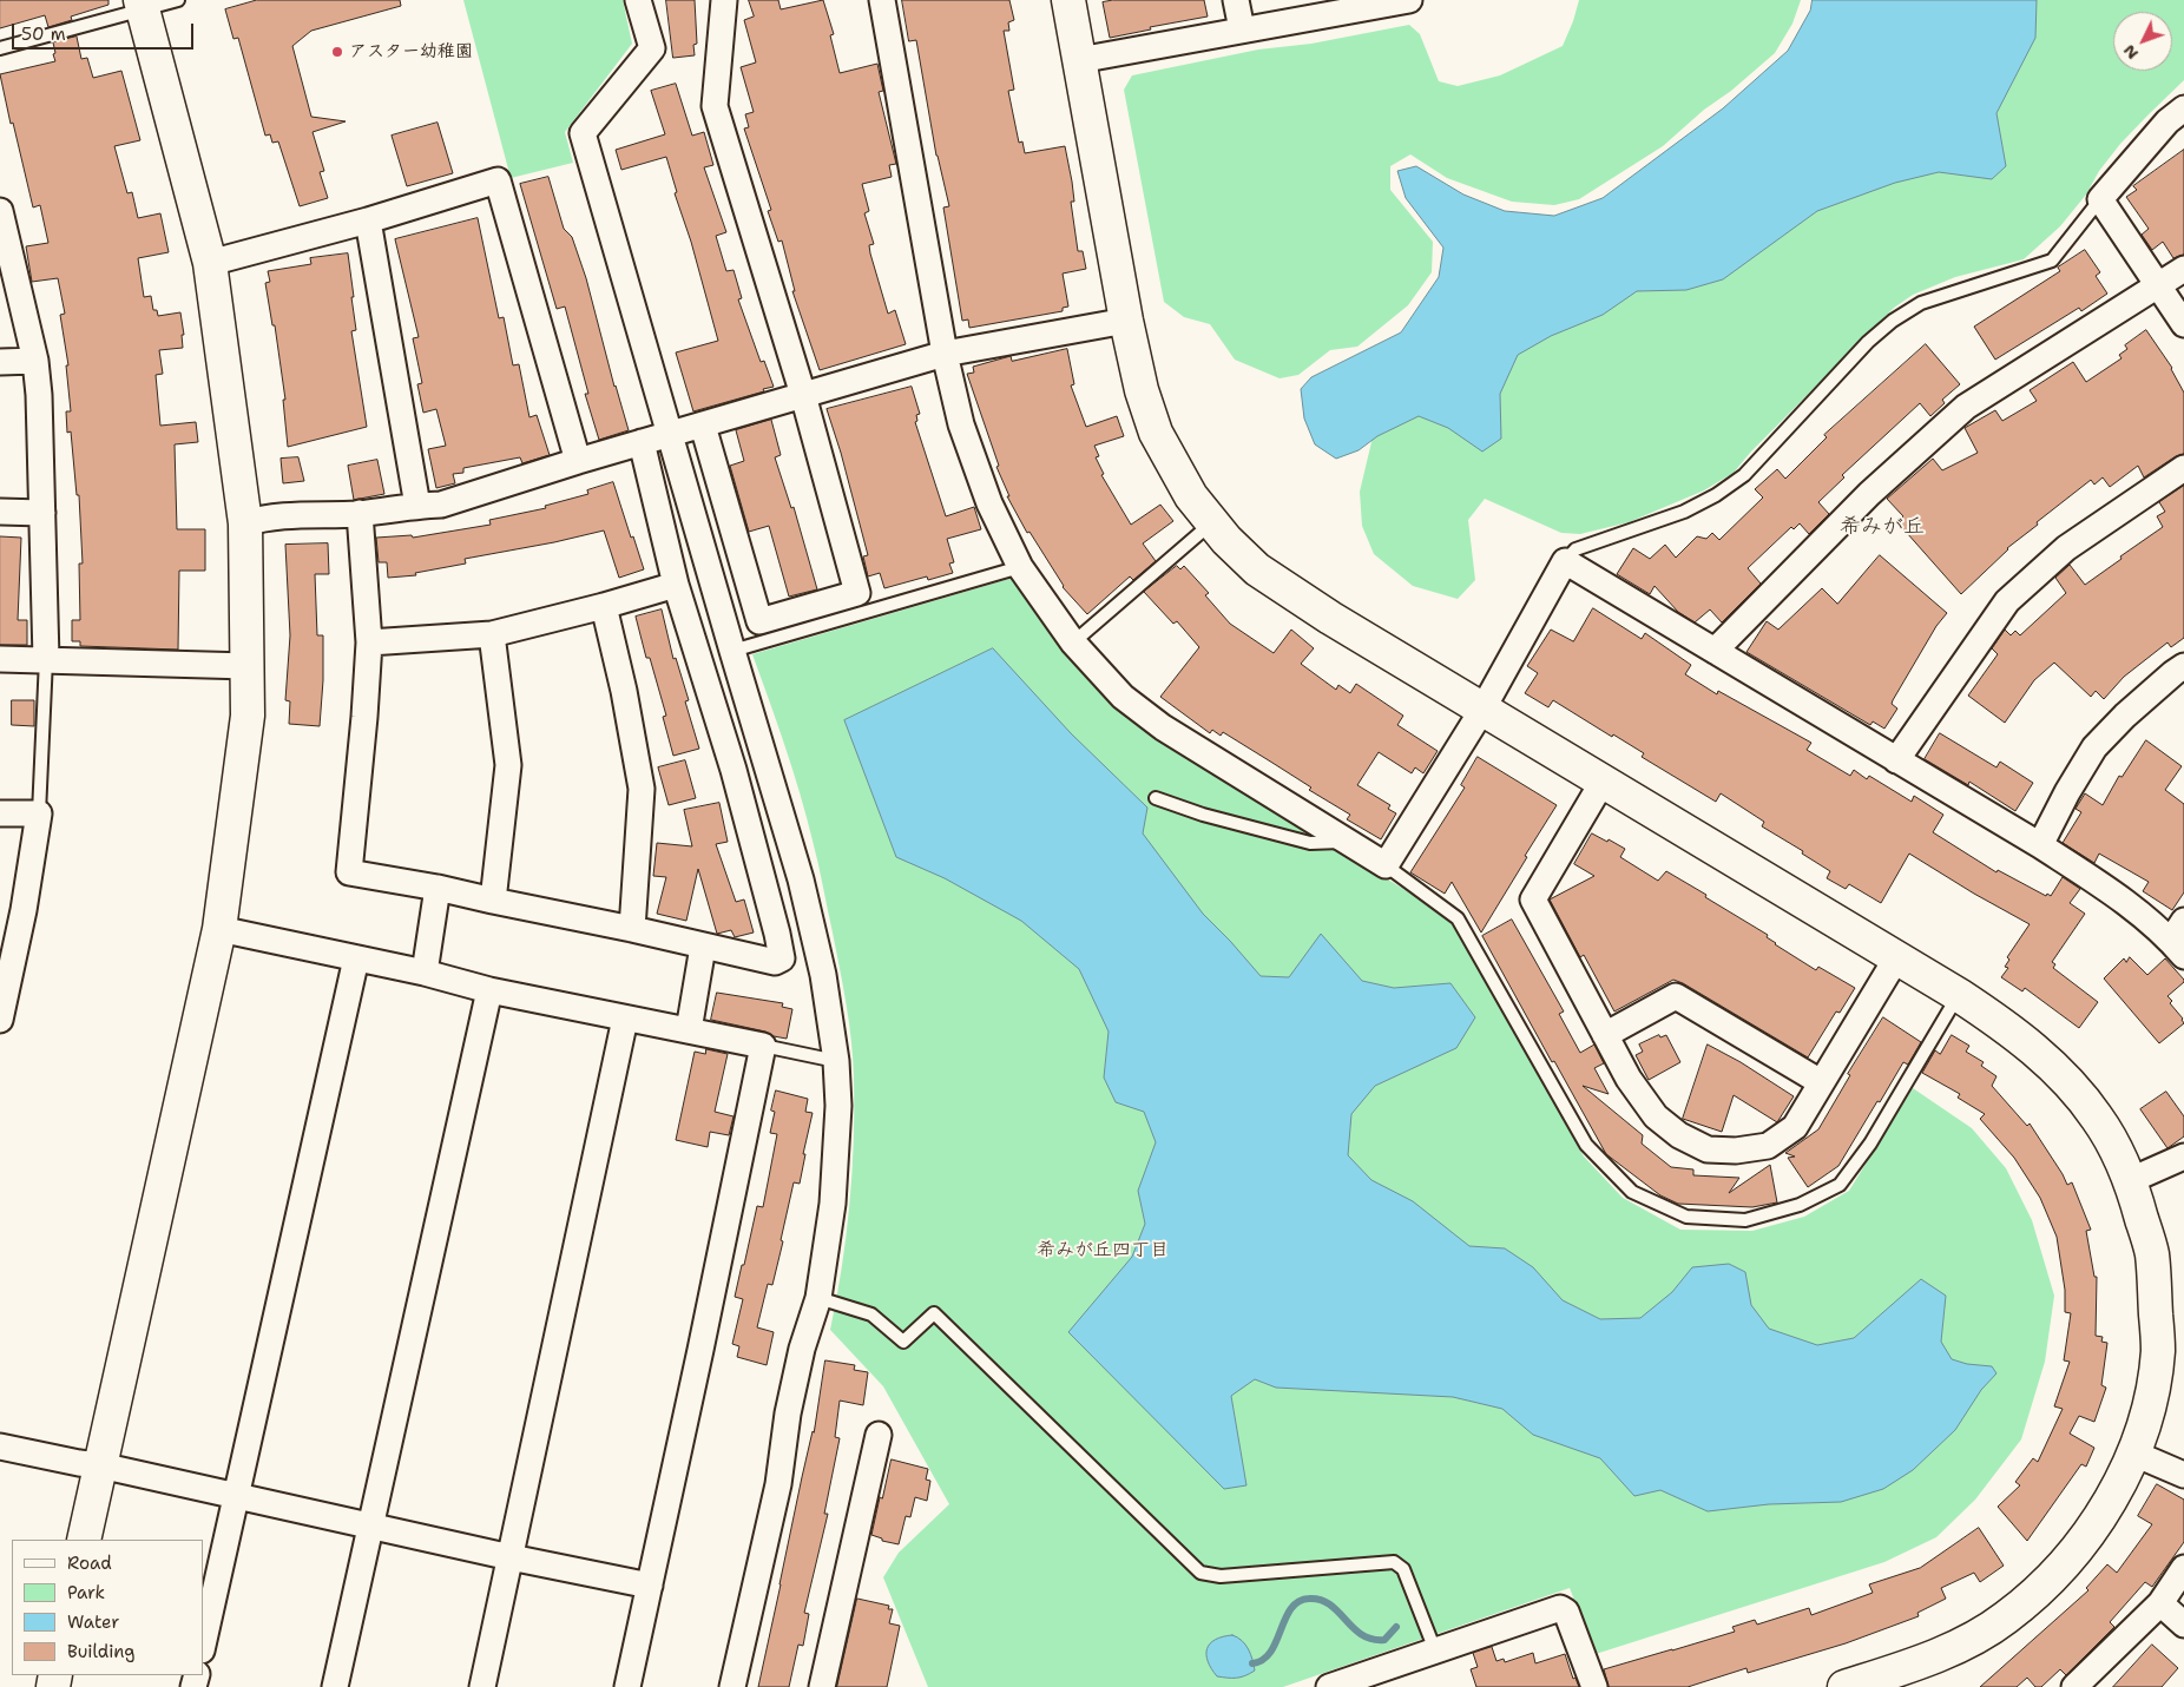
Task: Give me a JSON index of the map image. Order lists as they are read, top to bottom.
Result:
{
  "districts": ["希みが丘", "希みが丘四丁目"],
  "places": ["アスター幼稚園"],
  "legend": [
    "Road",
    "Park",
    "Water",
    "Building"
  ],
  "scale_bar": "50 m",
  "north": "bottom left"
}
